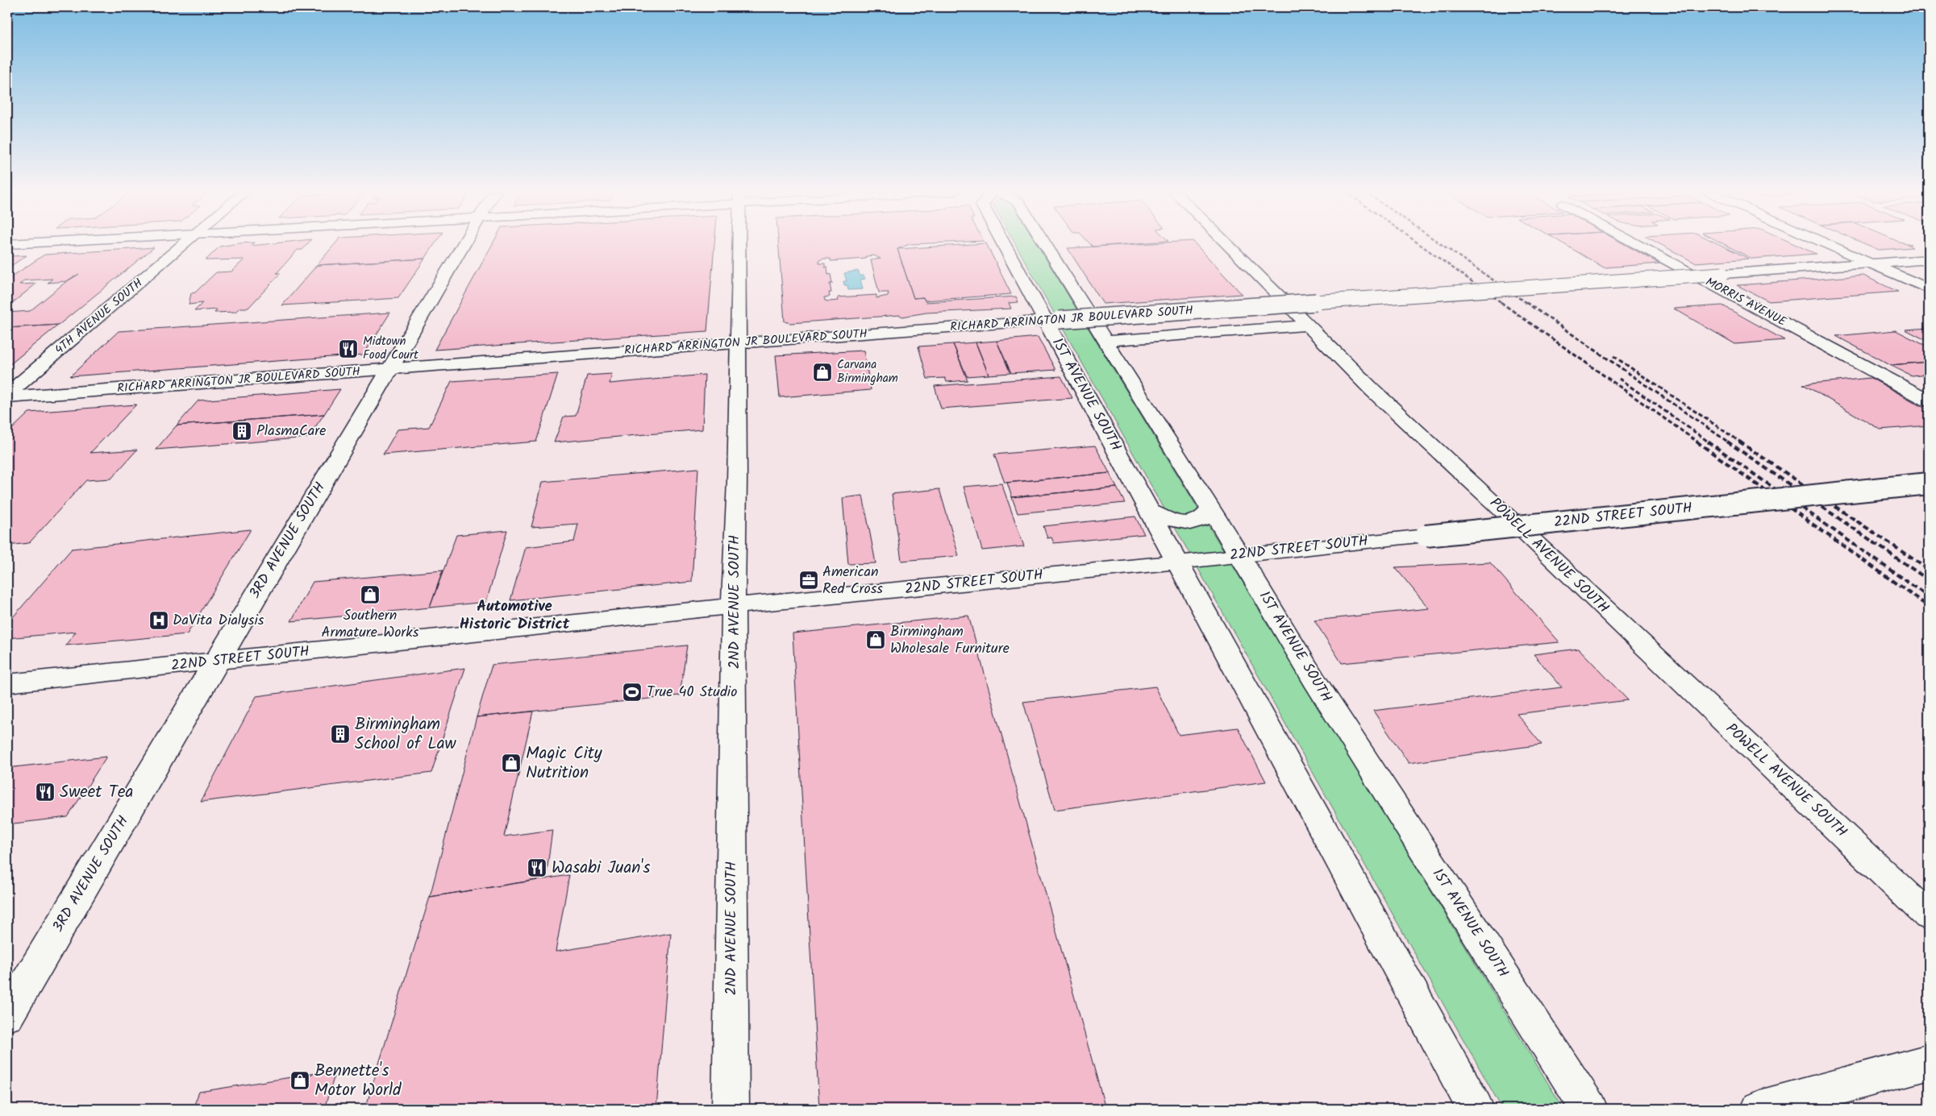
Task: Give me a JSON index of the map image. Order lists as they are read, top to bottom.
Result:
{
  "streets": {
    "street": [
      "MORRIS AVENUE",
      "4TH AVENUE SOUTH",
      "RICHARD ARRINGTON JR BOULEVARD SOUTH",
      "1ST AVENUE SOUTH",
      "22ND STREET SOUTH",
      "3RD AVENUE SOUTH",
      "POWELL AVENUE SOUTH",
      "2ND AVENUE SOUTH"
    ]
  },
  "crossings": [
    ["4TH AVENUE SOUTH", "RICHARD ARRINGTON JR BOULEVARD SOUTH"],
    ["RICHARD ARRINGTON JR BOULEVARD SOUTH", "1ST AVENUE SOUTH"],
    ["RICHARD ARRINGTON JR BOULEVARD SOUTH", "3RD AVENUE SOUTH"],
    ["RICHARD ARRINGTON JR BOULEVARD SOUTH", "2ND AVENUE SOUTH"],
    ["1ST AVENUE SOUTH", "22ND STREET SOUTH"],
    ["22ND STREET SOUTH", "3RD AVENUE SOUTH"],
    ["22ND STREET SOUTH", "2ND AVENUE SOUTH"]
  ],
  "districts": ["Automotive Historic District"],
  "places": {
    "restaurant": ["Midtown Food Court", "Sweet Tea", "Wasabi Juan's"],
    "shop": [
      "Carvana Birmingham",
      "Southern Armature Works",
      "Birmingham Wholesale Furniture",
      "Magic City Nutrition",
      "Bennette's Motor World"
    ],
    "building": ["PlasmaCare", "Birmingham School of Law"],
    "office": ["American Red Cross"],
    "hospital": ["DaVita Dialysis"],
    "sports": ["True 40 Studio"]
  }
}
